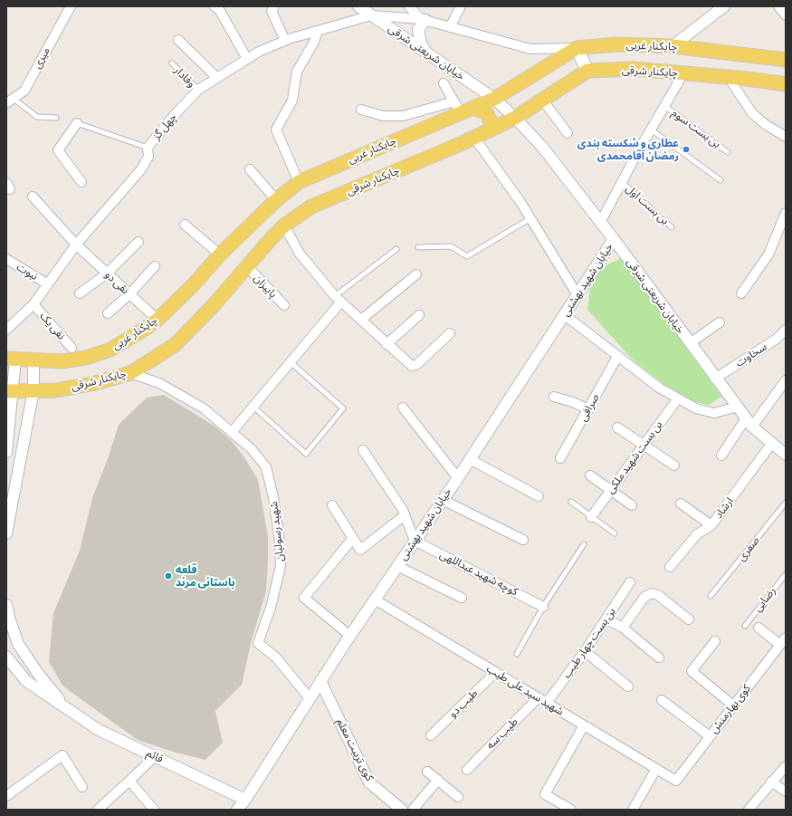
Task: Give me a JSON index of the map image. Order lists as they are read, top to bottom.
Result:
{
  "streets": {
    "main road": ["چایکنار غربی", "چایکنار شرقی"],
    "street": [
      "خیابان شریعتی شرقی",
      "میری",
      "چهل گز",
      "نبوت",
      "خیابان شهید بهشتی",
      "نقی دو",
      "پاییزان",
      "نقی یک",
      "سخاوت",
      "صرافی",
      "بن بست شهید ملکی",
      "ارشاد",
      "شهید رسولیان",
      "کوچه شهید عبداللهی",
      "بن بست چهار طیب",
      "شهید سید علی طیب",
      "طیب دو",
      "کوی بهارمنش",
      "طیب سه",
      "کوی تربیت معلم",
      "قائم"
    ],
    "lane": [
      "وفادار",
      "بن بست سوم",
      "بن بست اول",
      "صفری",
      "رضایی"
    ]
  },
  "crossings": [
    ["چایکنار غربی", "خیابان شریعتی شرقی"],
    ["چایکنار غربی", "نقی دو"],
    ["خیابان شریعتی شرقی", "چایکنار شرقی"],
    ["خیابان شریعتی شرقی", "چهل گز"],
    ["خیابان شریعتی شرقی", "خیابان شهید بهشتی"],
    ["خیابان شریعتی شرقی", "سخاوت"],
    ["خیابان شریعتی شرقی", "ارشاد"],
    ["چایکنار شرقی", "پاییزان"],
    ["چایکنار شرقی", "شهید رسولیان"],
    ["وفادار", "چهل گز"],
    ["چهل گز", "نبوت"],
    ["چهل گز", "نقی دو"],
    ["چهل گز", "نقی یک"],
    ["خیابان شهید بهشتی", "شهید رسولیان"],
    ["خیابان شهید بهشتی", "کوچه شهید عبداللهی"],
    ["خیابان شهید بهشتی", "شهید سید علی طیب"],
    ["خیابان شهید بهشتی", "کوی تربیت معلم"],
    ["خیابان شهید بهشتی", "قائم"],
    ["بن بست چهار طیب", "شهید سید علی طیب"],
    ["شهید سید علی طیب", "طیب دو"],
    ["شهید سید علی طیب", "کوی بهارمنش"],
    ["شهید سید علی طیب", "طیب سه"]
  ],
  "places": ["عطاری و شکسته بندی رمضان آقامحمدی", "قلعه باستانی مرند"]
}
